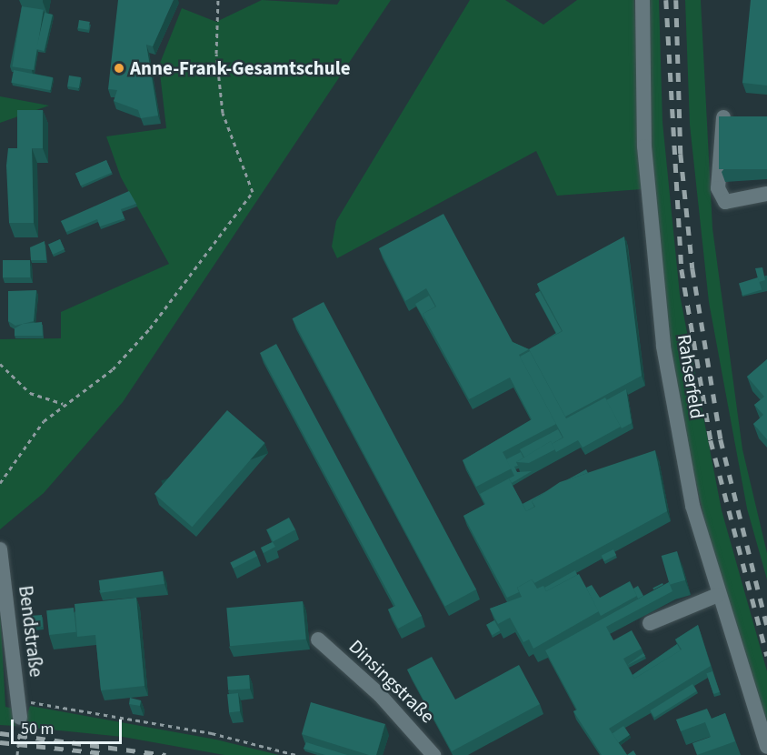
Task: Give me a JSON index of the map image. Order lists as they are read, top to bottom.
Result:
{
  "streets": {
    "street": ["Rahserfeld", "Bendstraße", "Dinsingstraße"]
  },
  "places": ["Anne-Frank-Gesamtschule"],
  "scale_bar": "50 m"
}
